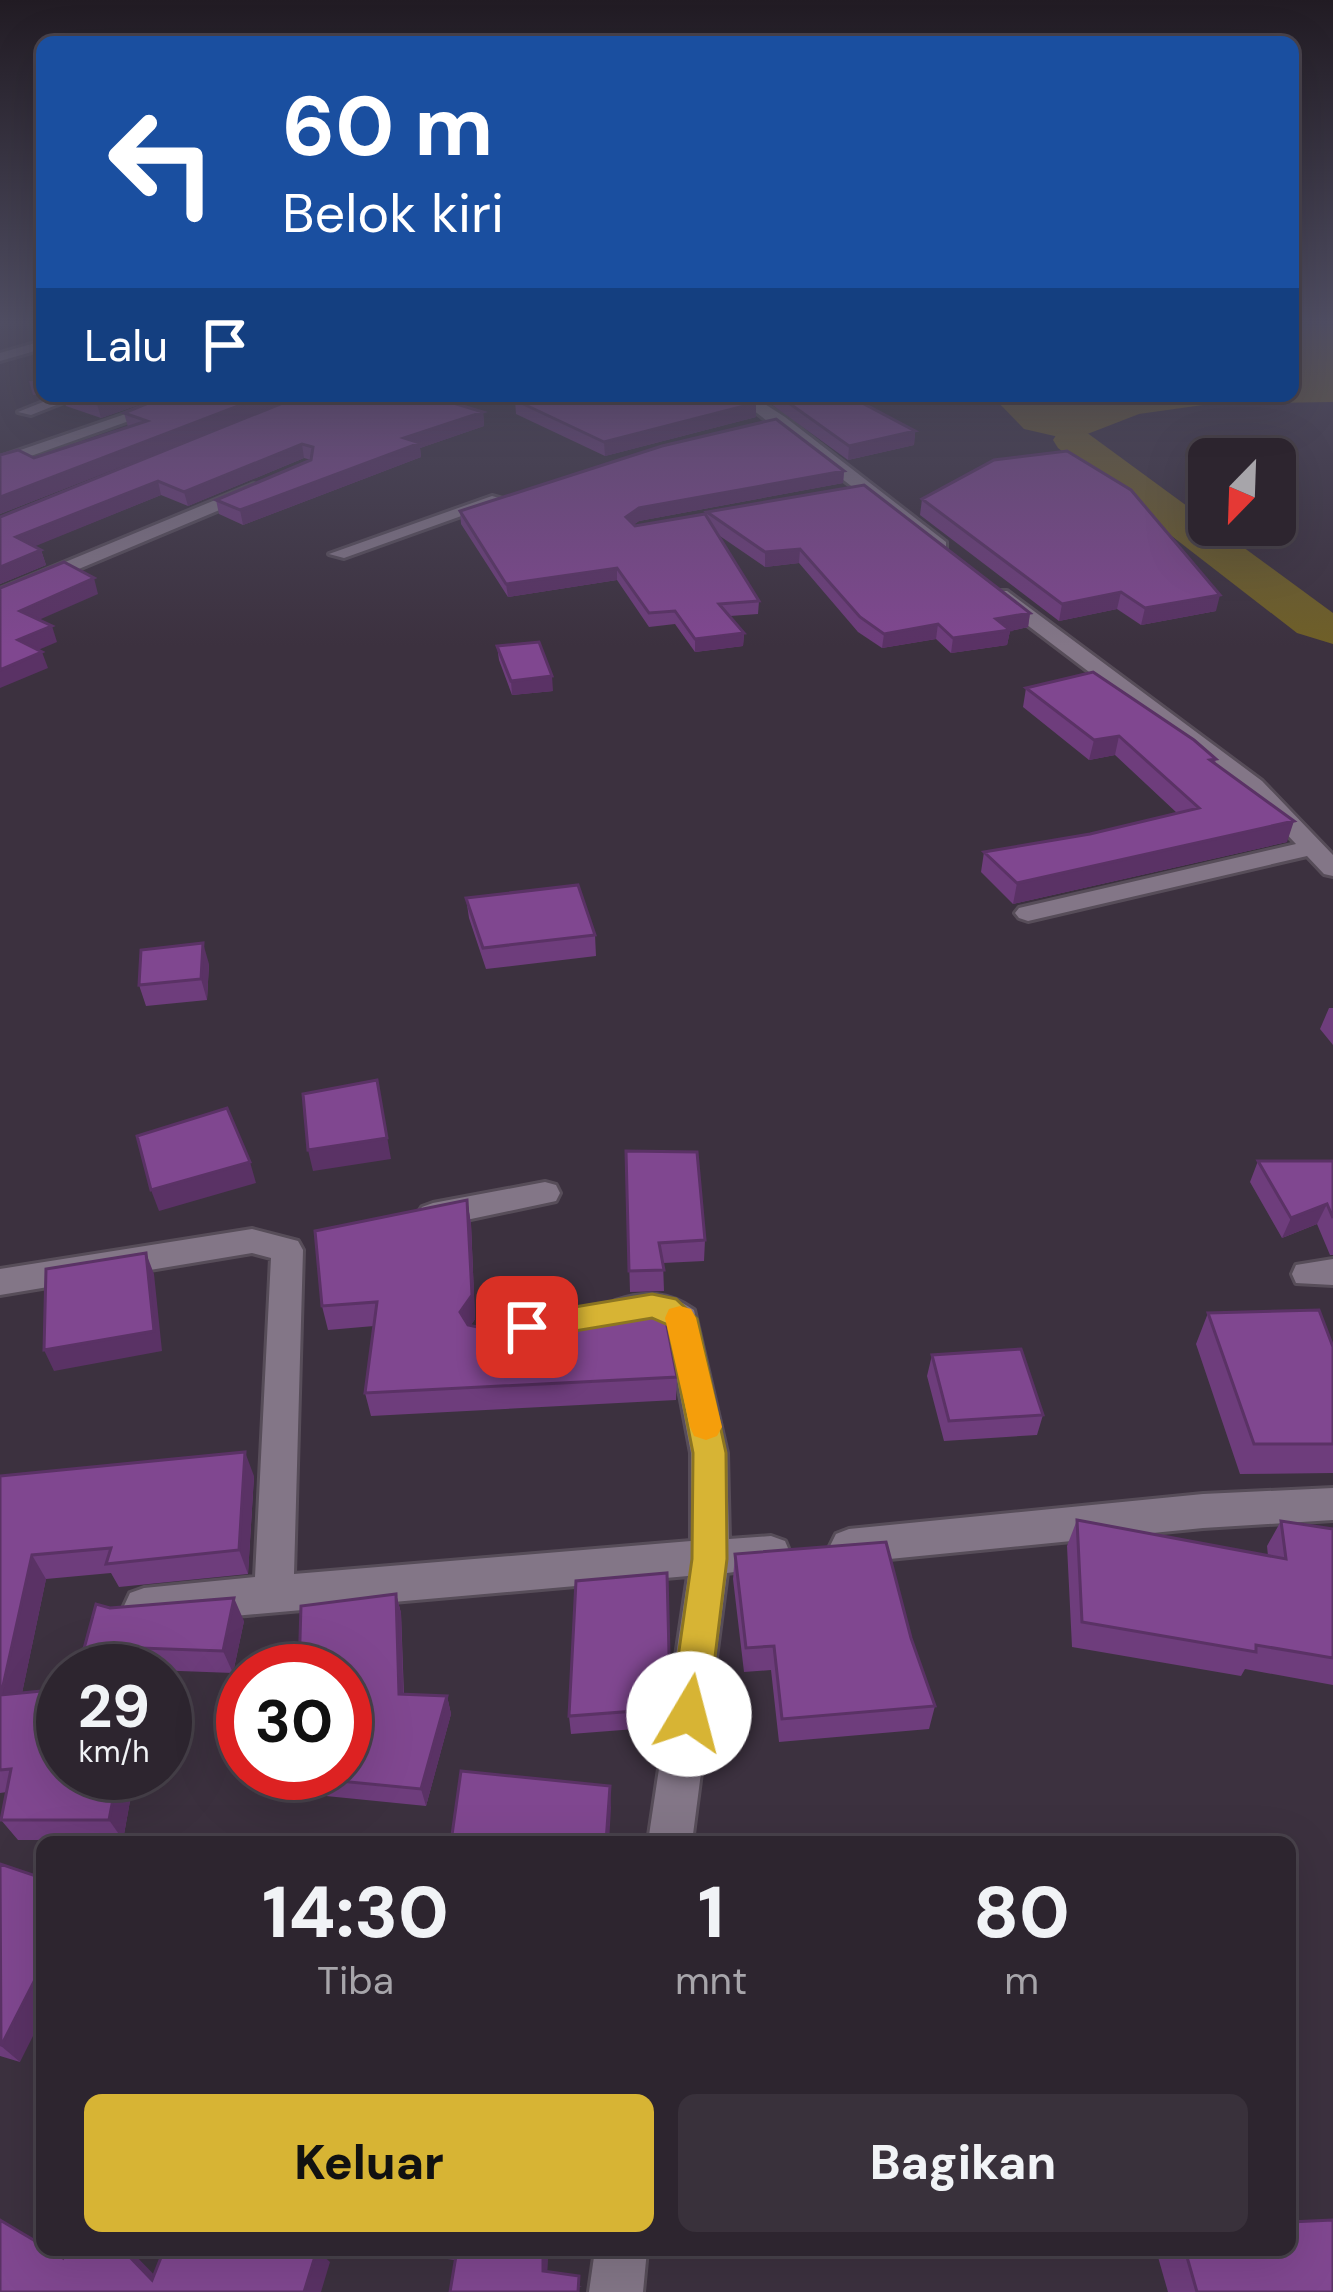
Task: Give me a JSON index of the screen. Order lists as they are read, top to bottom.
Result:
{
  "north": "bottom left",
  "page": {
    "turn": ["60 m", "Belok kiri"],
    "then": "Lalu",
    "speed": "29 km/h",
    "limit": "30",
    "eta": [
      "14:30",
      "Tiba",
      "1",
      "mnt",
      "80",
      "m"
    ],
    "buttons": ["Keluar", "Bagikan"]
  }
}
